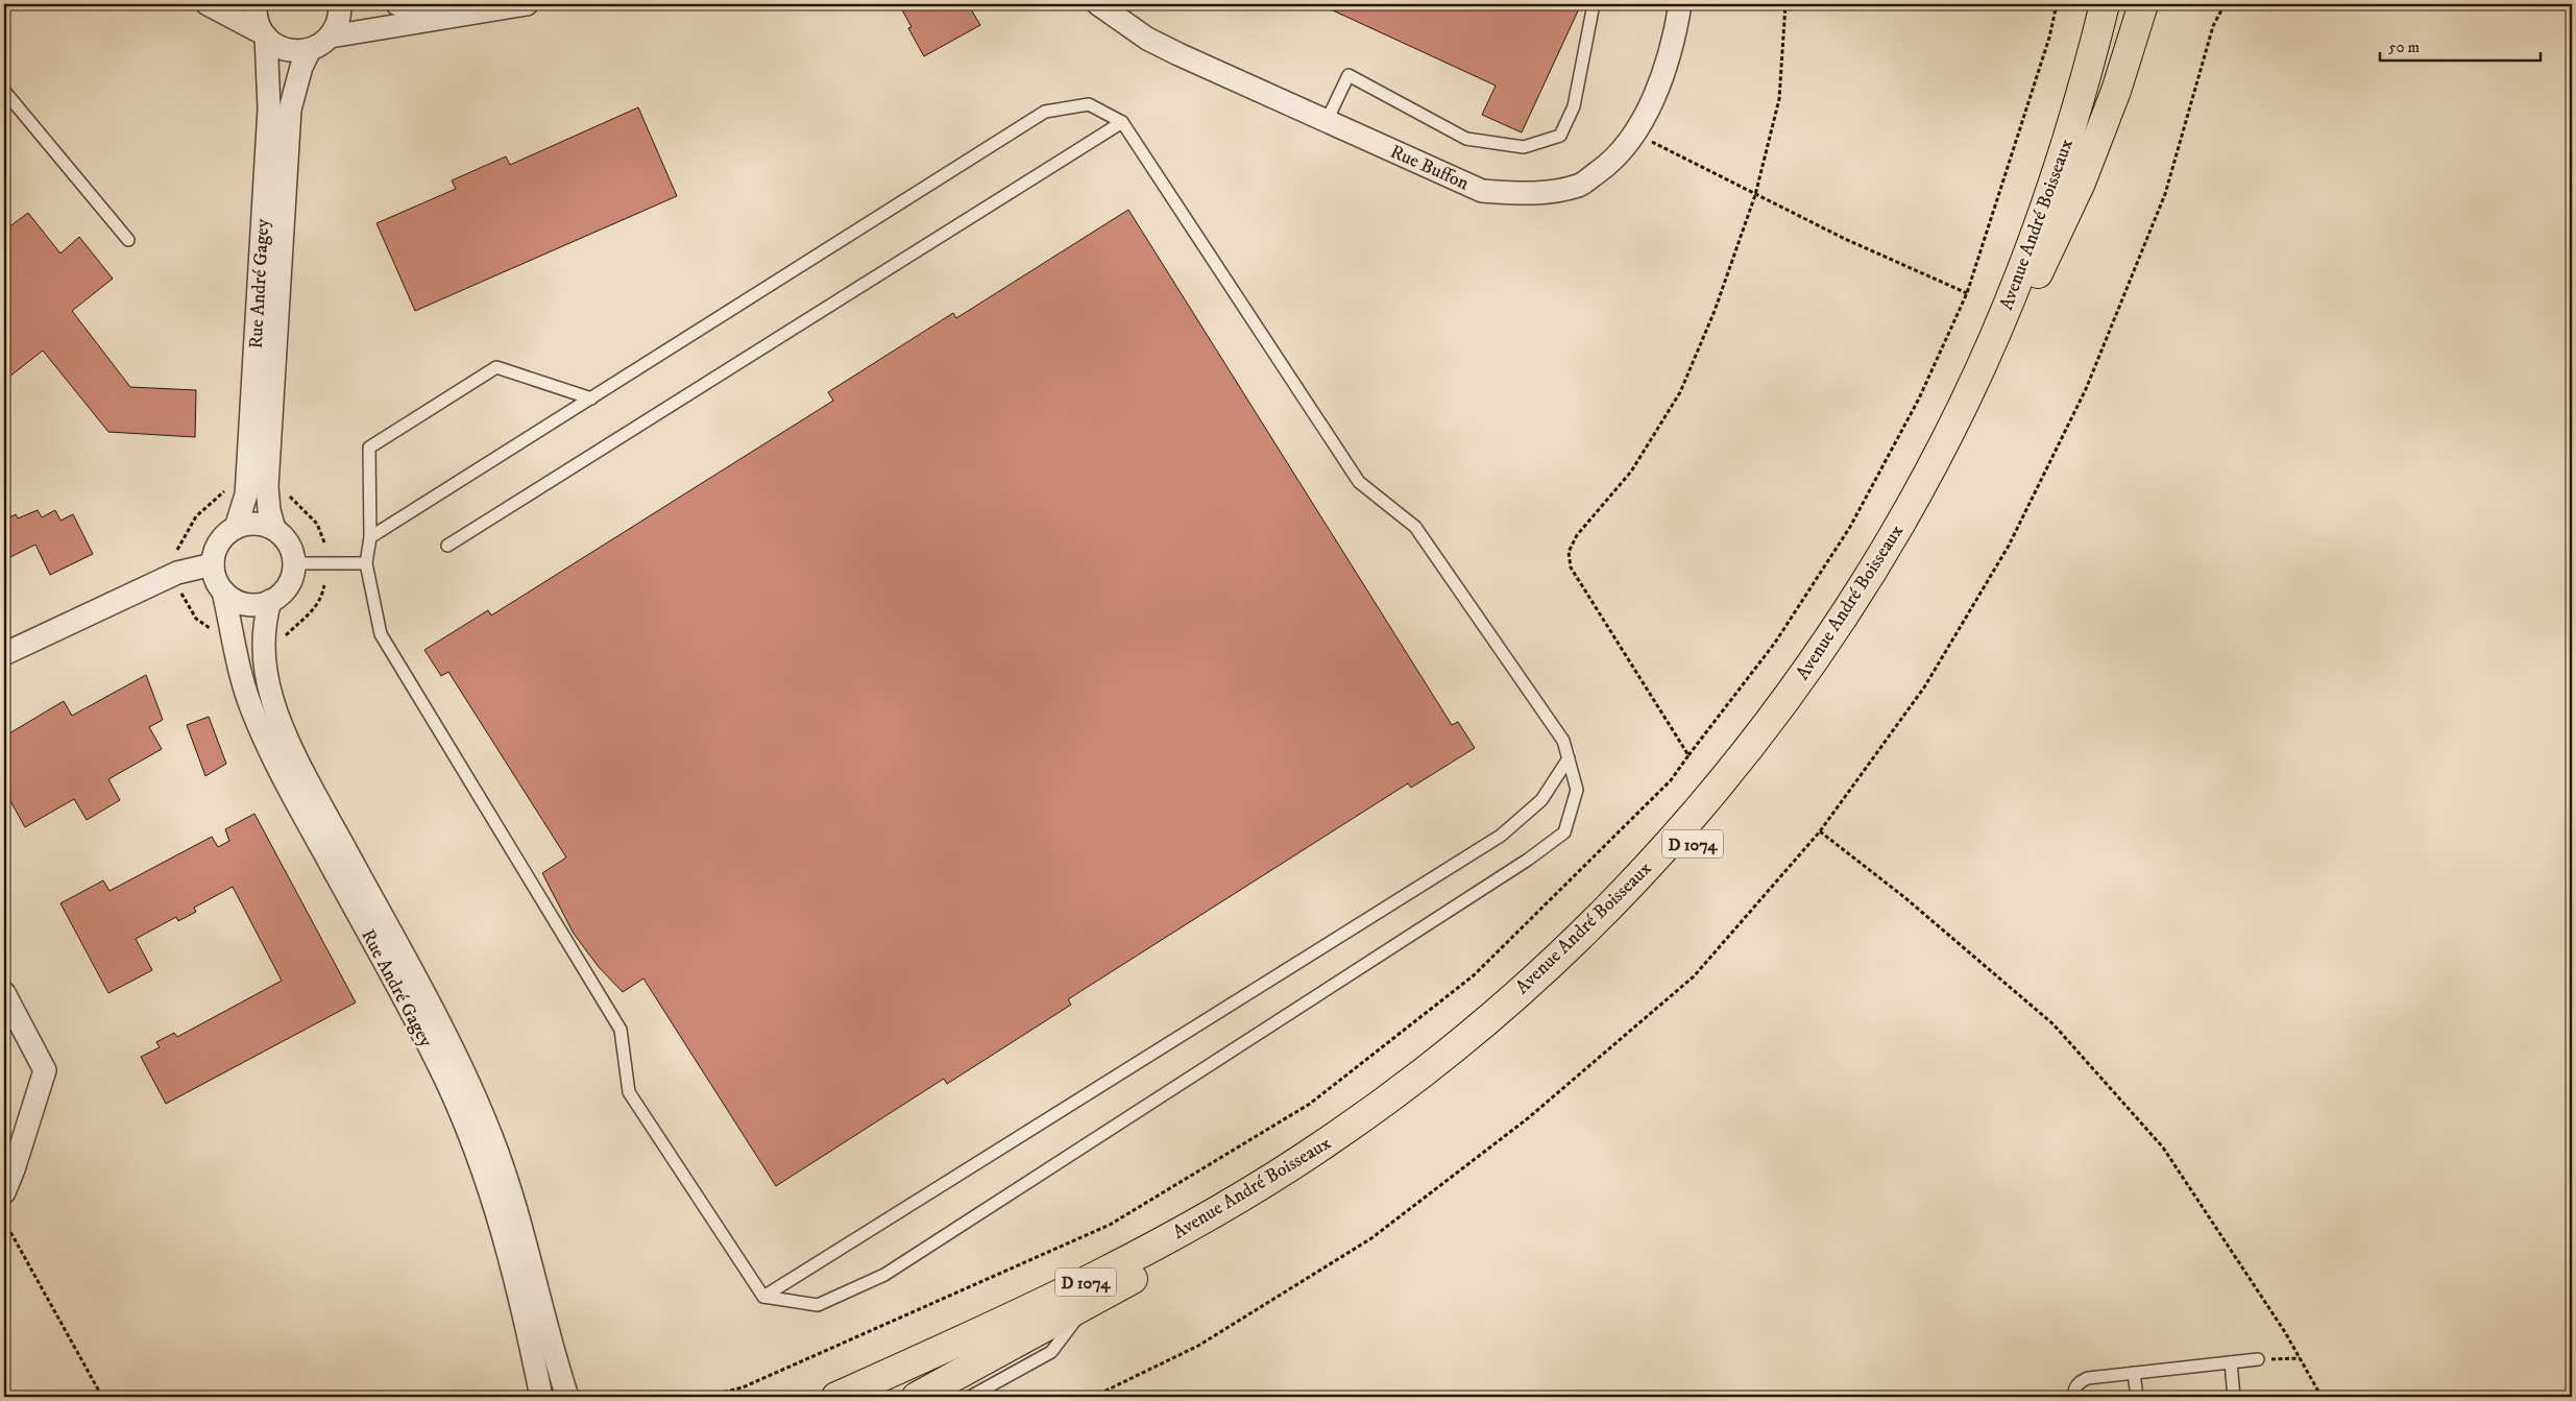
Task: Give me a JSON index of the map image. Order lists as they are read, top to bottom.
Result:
{
  "streets": {
    "main road": ["Avenue André Boisseaux", "D 1074"],
    "street": ["Rue Buffon", "Rue André Gagey"]
  },
  "scale_bar": "50 m"
}
